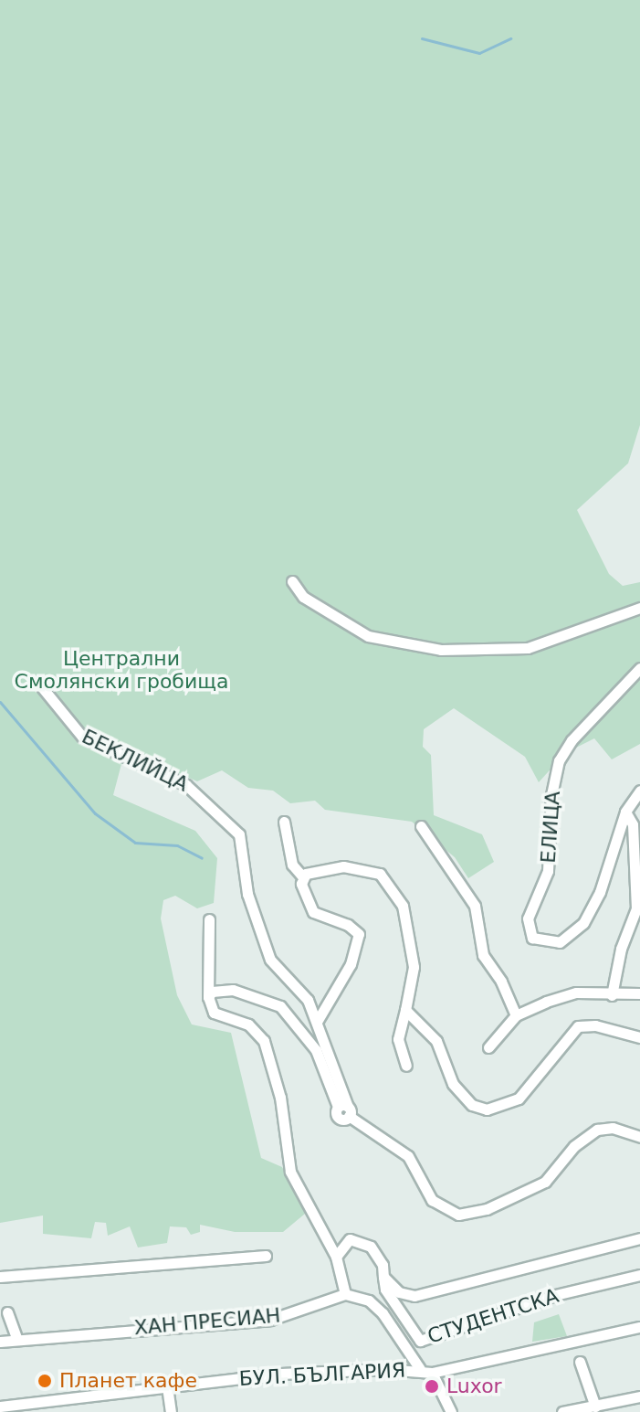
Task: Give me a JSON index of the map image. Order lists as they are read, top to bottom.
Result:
{
  "streets": {
    "street": [
      "БЕКЛИЙЦА",
      "ЕЛИЦА",
      "СТУДЕНТСКА",
      "ХАН ПРЕСИАН",
      "БУЛ. БЪЛГАРИЯ"
    ]
  },
  "parks": ["Централни Смолянски гробища"],
  "places": ["Планет кафе", "Luxor"]
}
